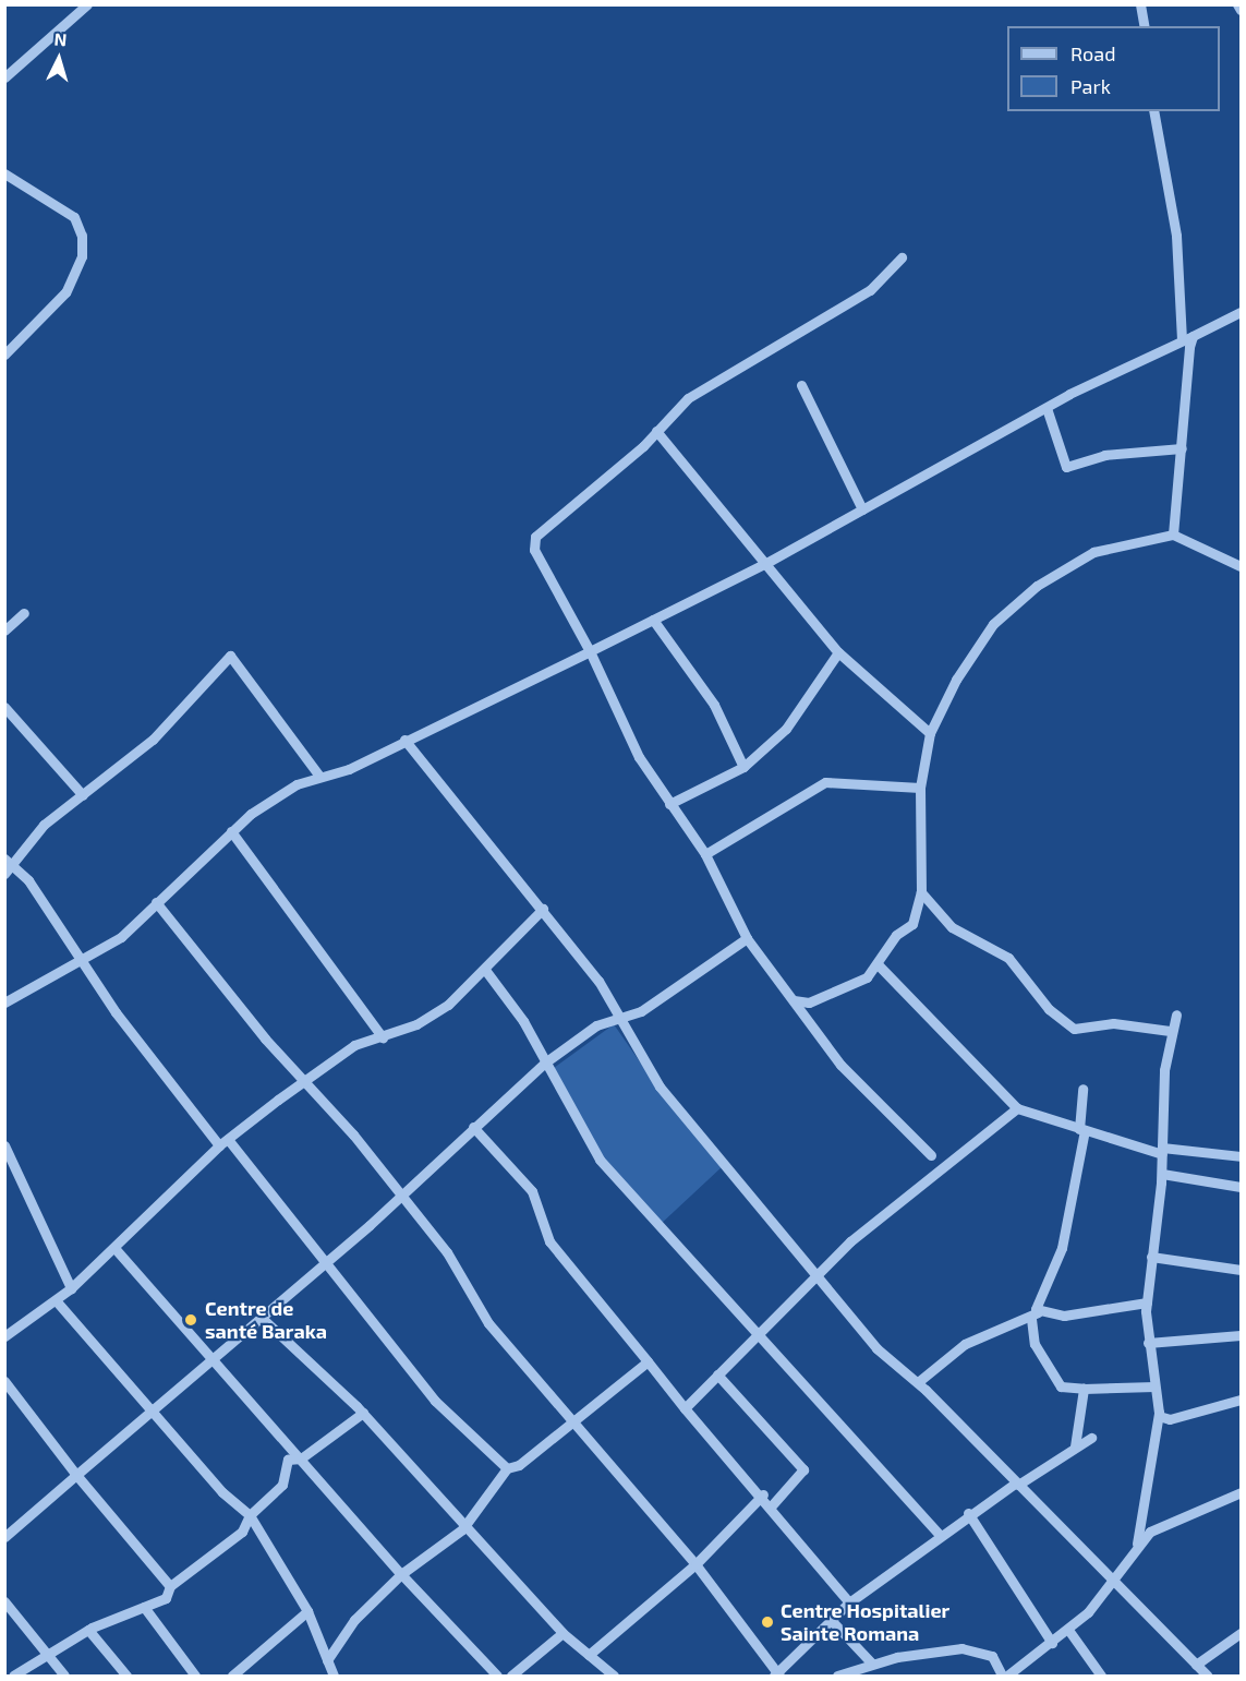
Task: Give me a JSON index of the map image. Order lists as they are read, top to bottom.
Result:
{
  "places": ["Centre de santé Baraka", "Centre Hospitalier Sainte Romana"],
  "legend": ["Road", "Park"],
  "north": "top"
}
